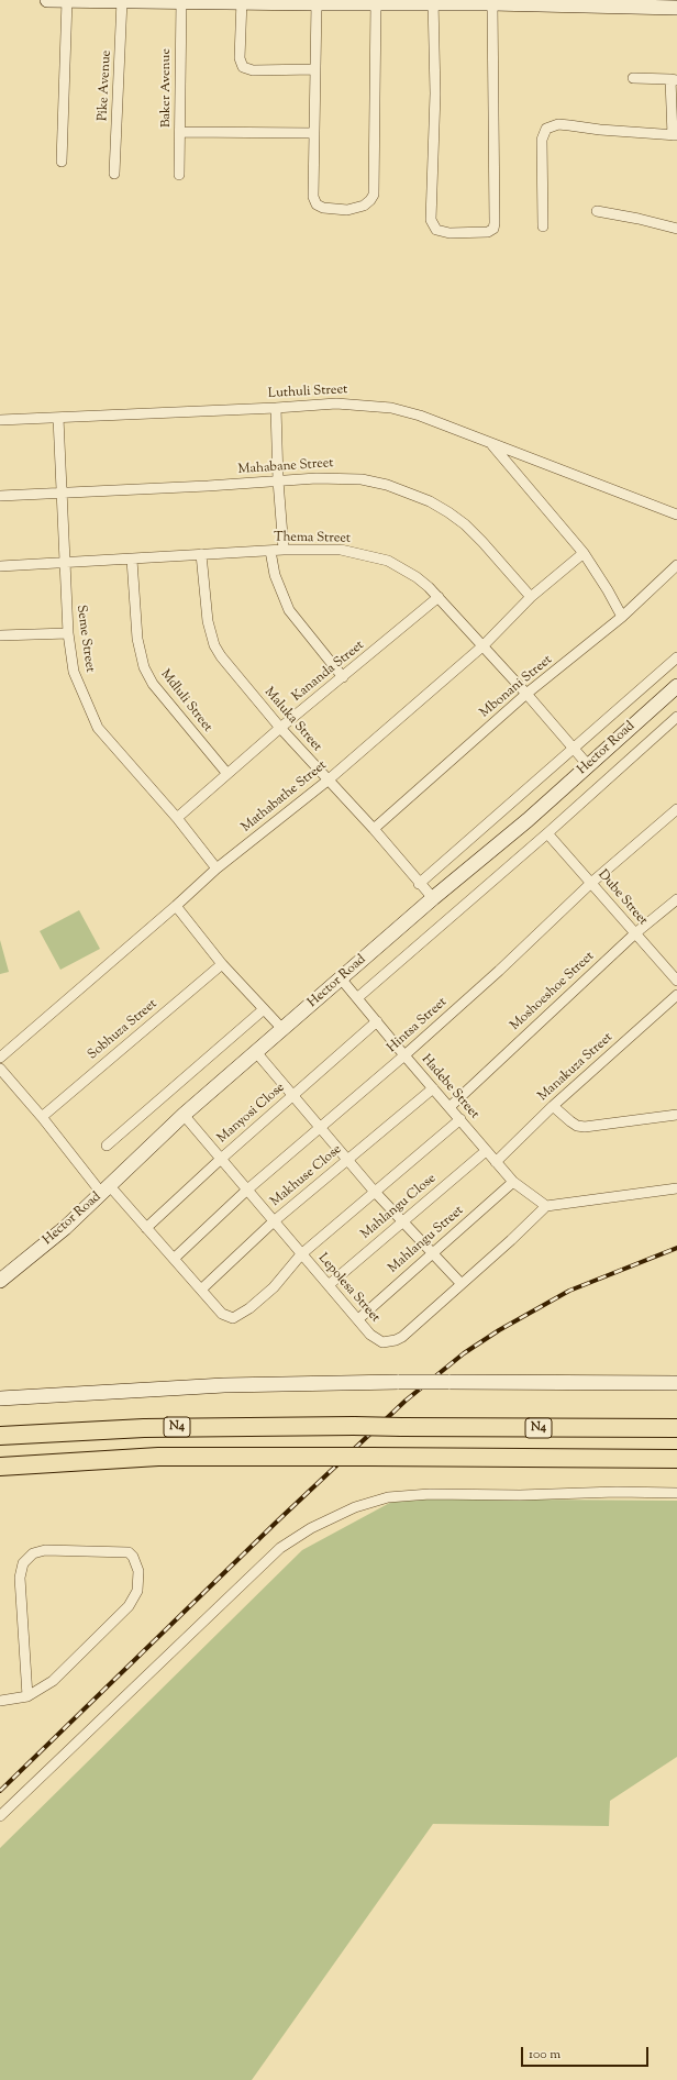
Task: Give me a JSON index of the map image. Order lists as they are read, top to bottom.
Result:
{
  "streets": {
    "highway": ["N4"],
    "street": [
      "Pike Avenue",
      "Baker Avenue",
      "Luthuli Street",
      "Mahabane Street",
      "Thema Street",
      "Seme Street",
      "Kananda Street",
      "Mbonani Street",
      "Mdluli Street",
      "Maluka Street",
      "Hector Road",
      "Mathabathe Street",
      "Dube Street",
      "Moshoeshoe Street",
      "Hintsa Street",
      "Sobhuza Street",
      "Manakuza Street",
      "Hadebe Street",
      "Manyosi Close",
      "Makhuse Close",
      "Mahlangu Close",
      "Mahlangu Street",
      "Lepolesa Street"
    ]
  },
  "crossings": [
    ["Luthuli Street", "Seme Street"],
    ["Mahabane Street", "Seme Street"],
    ["Mahabane Street", "Mathabathe Street"],
    ["Thema Street", "Seme Street"],
    ["Thema Street", "Kananda Street"],
    ["Thema Street", "Mbonani Street"],
    ["Thema Street", "Mdluli Street"],
    ["Thema Street", "Maluka Street"],
    ["Thema Street", "Hector Road"],
    ["Thema Street", "Mathabathe Street"],
    ["Seme Street", "Kananda Street"],
    ["Seme Street", "Mathabathe Street"],
    ["Kananda Street", "Mdluli Street"],
    ["Kananda Street", "Maluka Street"],
    ["Mbonani Street", "Maluka Street"],
    ["Maluka Street", "Hector Road"],
    ["Maluka Street", "Mathabathe Street"],
    ["Hector Road", "Dube Street"],
    ["Hector Road", "Hadebe Street"],
    ["Hector Road", "Lepolesa Street"],
    ["Dube Street", "Moshoeshoe Street"],
    ["Dube Street", "Hintsa Street"],
    ["Moshoeshoe Street", "Hadebe Street"],
    ["Hintsa Street", "Hadebe Street"],
    ["Hintsa Street", "Lepolesa Street"],
    ["Sobhuza Street", "Lepolesa Street"],
    ["Manakuza Street", "Hadebe Street"],
    ["Hadebe Street", "Manyosi Close"],
    ["Hadebe Street", "Makhuse Close"],
    ["Hadebe Street", "Mahlangu Close"],
    ["Hadebe Street", "Mahlangu Street"],
    ["Hadebe Street", "Lepolesa Street"],
    ["Manyosi Close", "Lepolesa Street"],
    ["Makhuse Close", "Lepolesa Street"],
    ["Mahlangu Close", "Lepolesa Street"],
    ["Mahlangu Street", "Lepolesa Street"]
  ],
  "scale_bar": "100 m"
}
